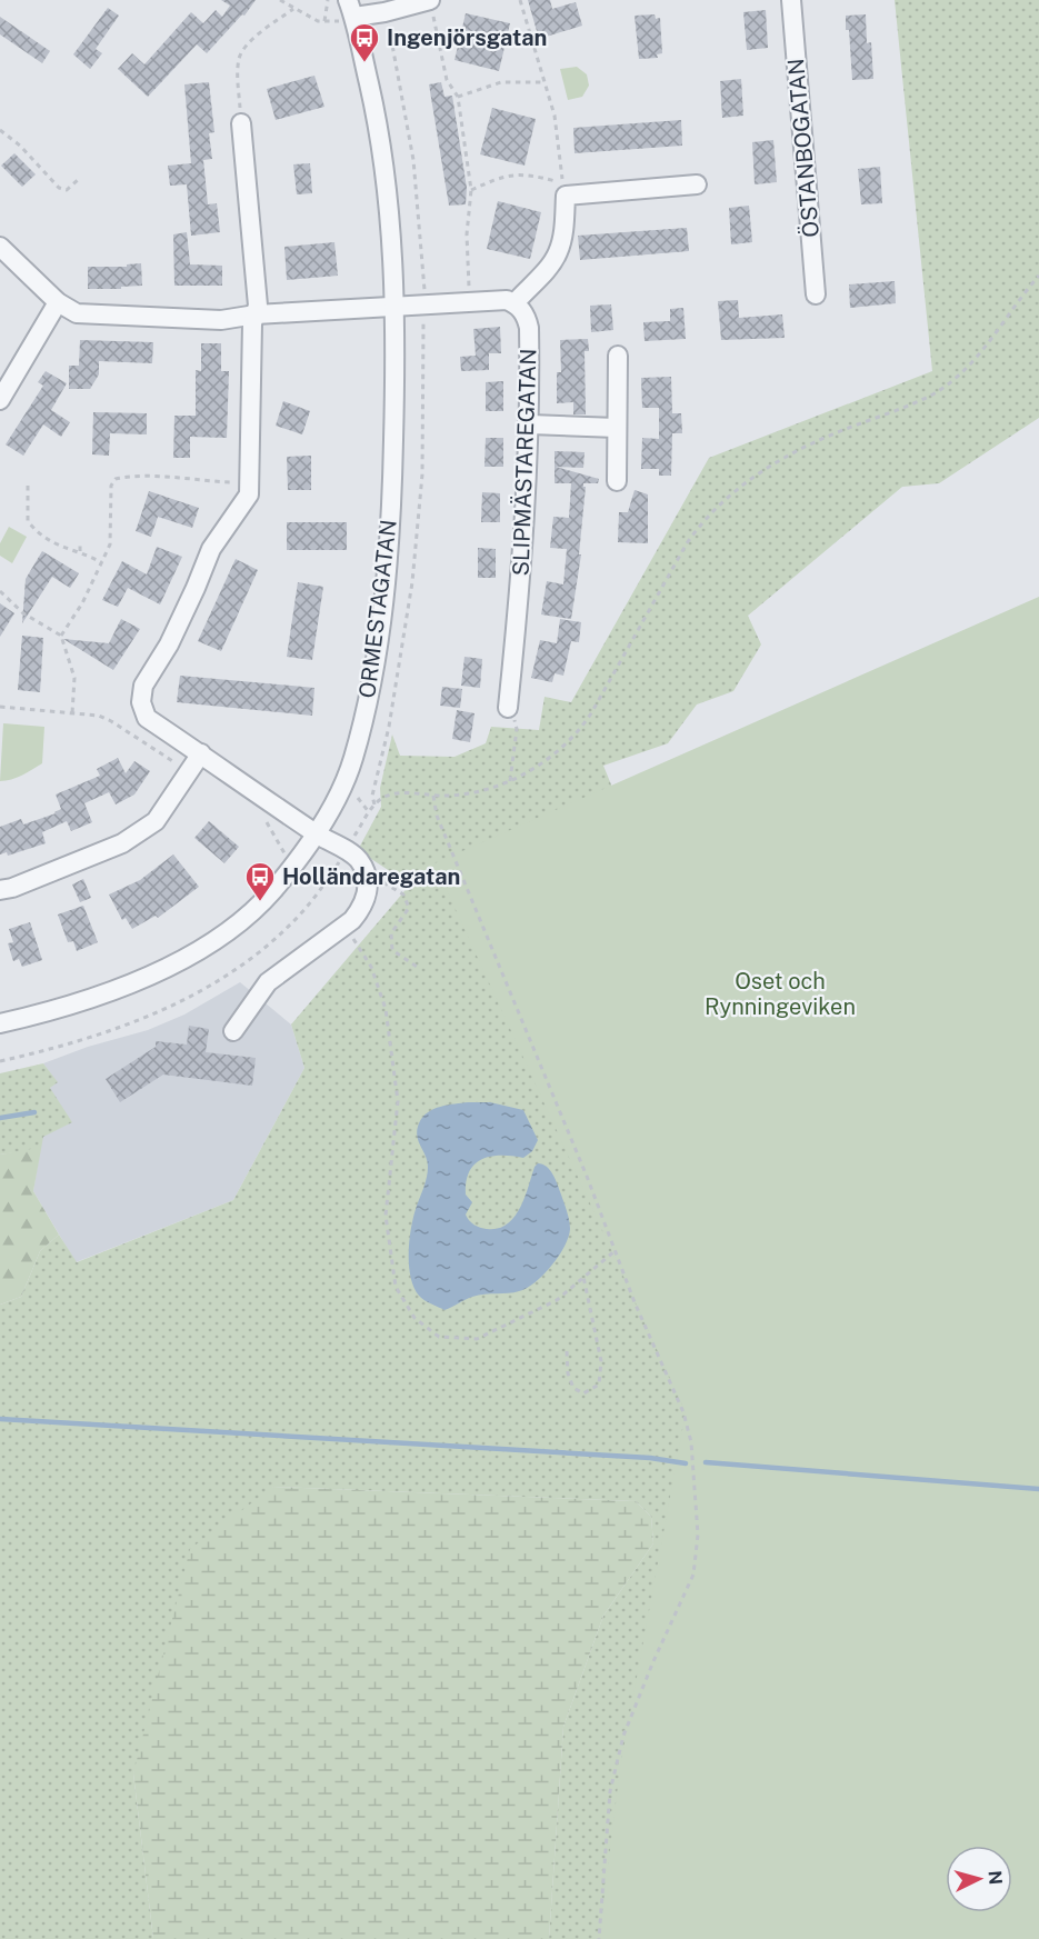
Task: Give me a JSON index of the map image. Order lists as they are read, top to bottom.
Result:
{
  "streets": {
    "street": ["ÖSTANBOGATAN", "SLIPMÄSTAREGATAN", "ORMESTAGATAN"]
  },
  "parks": ["Oset och Rynningeviken"],
  "places": {
    "bus stop": ["Ingenjörsgatan", "Holländaregatan"]
  },
  "north": "right"
}
